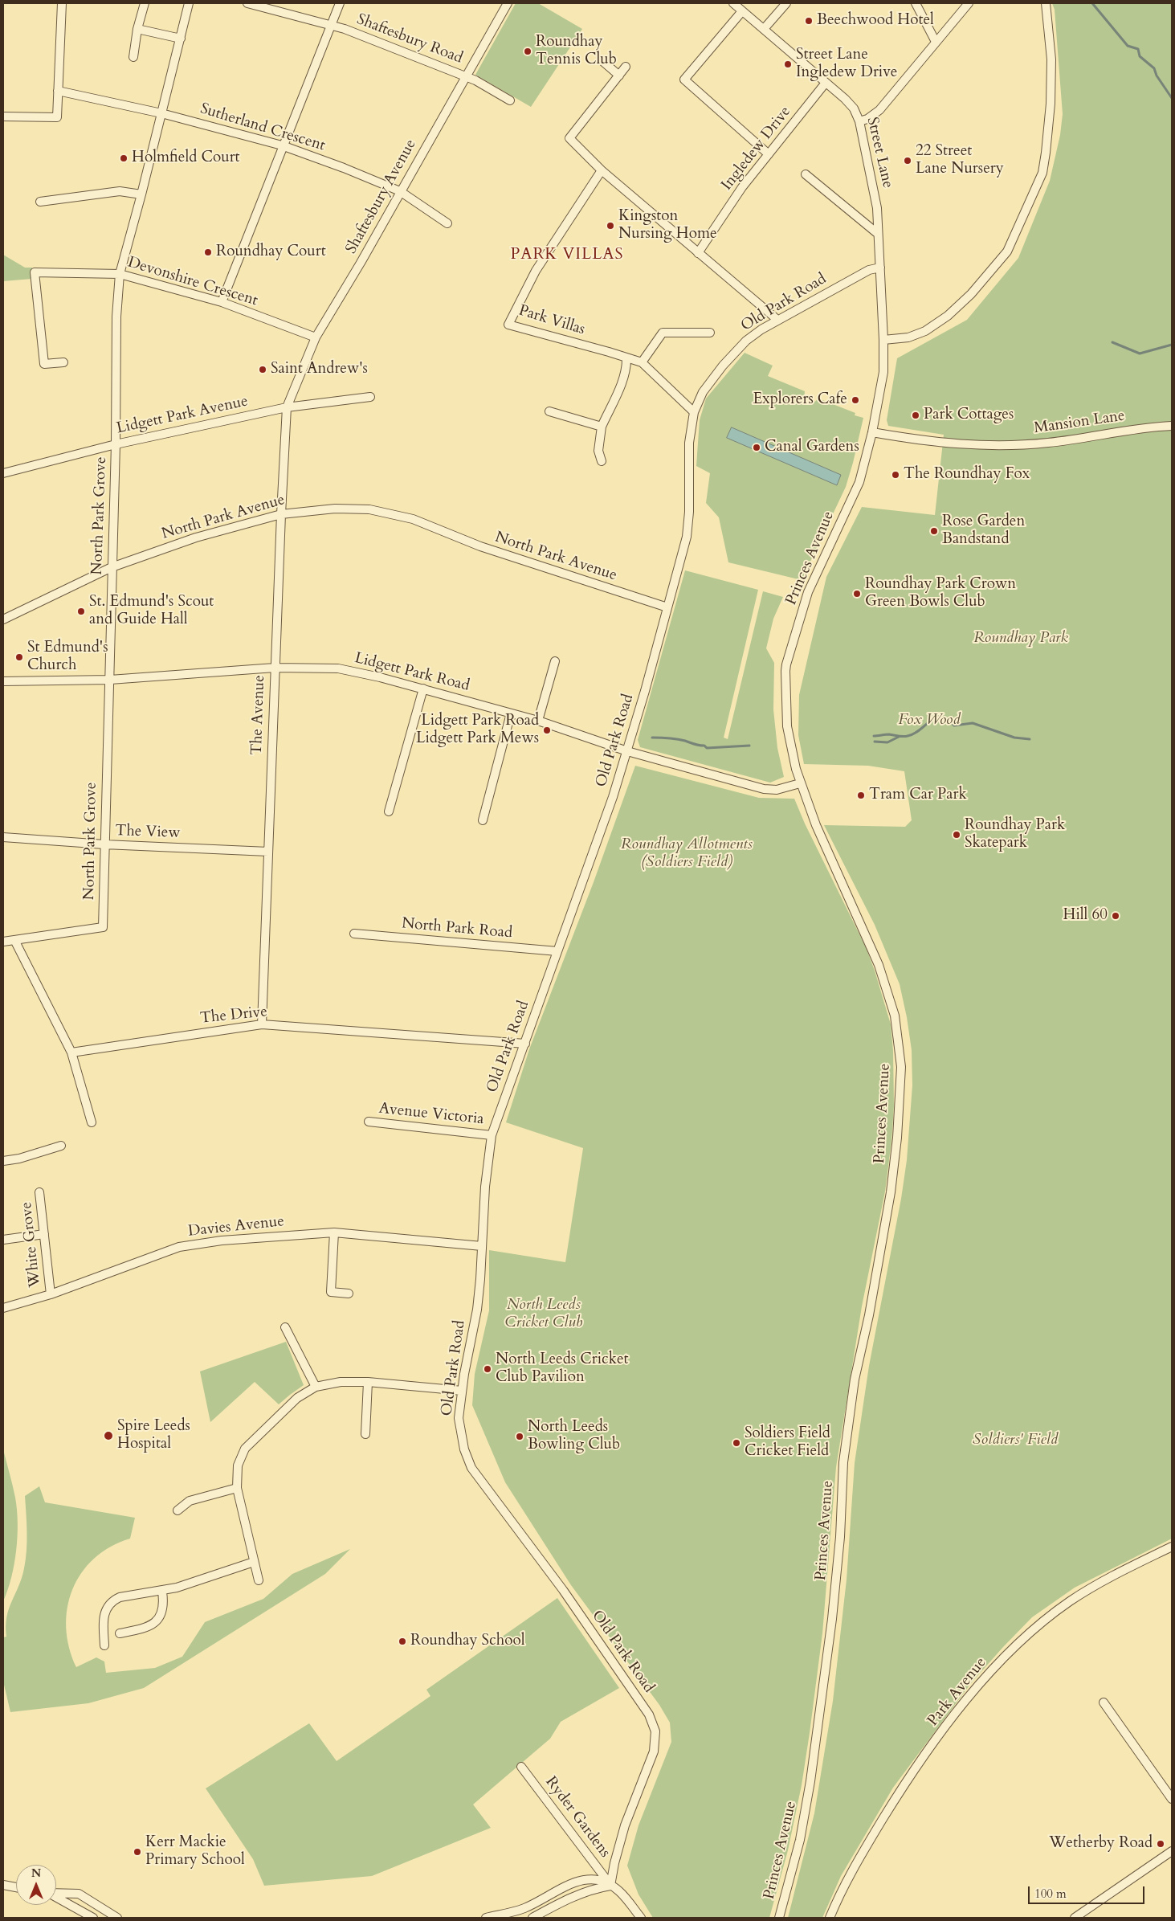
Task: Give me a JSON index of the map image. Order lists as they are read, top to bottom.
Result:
{
  "streets": {
    "street": [
      "Shaftesbury Road",
      "Sutherland Crescent",
      "Ingledew Drive",
      "Street Lane",
      "Shaftesbury Avenue",
      "Devonshire Crescent",
      "Old Park Road",
      "Park Villas",
      "Lidgett Park Avenue",
      "Mansion Lane",
      "North Park Grove",
      "North Park Avenue",
      "Princes Avenue",
      "Lidgett Park Road",
      "The Avenue",
      "The View",
      "North Park Road",
      "The Drive",
      "Avenue Victoria",
      "Davies Avenue",
      "White Grove",
      "Park Avenue",
      "Ryder Gardens"
    ]
  },
  "crossings": [
    ["Shaftesbury Road", "Shaftesbury Avenue"],
    ["Sutherland Crescent", "Shaftesbury Avenue"],
    ["Sutherland Crescent", "North Park Grove"],
    ["Ingledew Drive", "Street Lane"],
    ["Street Lane", "Old Park Road"],
    ["Street Lane", "Princes Avenue"],
    ["Shaftesbury Avenue", "Devonshire Crescent"],
    ["Shaftesbury Avenue", "Lidgett Park Avenue"],
    ["Shaftesbury Avenue", "The Avenue"],
    ["Devonshire Crescent", "North Park Grove"],
    ["Old Park Road", "Park Villas"],
    ["Old Park Road", "North Park Avenue"],
    ["Old Park Road", "Lidgett Park Road"],
    ["Old Park Road", "North Park Road"],
    ["Old Park Road", "The Drive"],
    ["Old Park Road", "Avenue Victoria"],
    ["Old Park Road", "Davies Avenue"],
    ["Old Park Road", "Ryder Gardens"],
    ["Lidgett Park Avenue", "North Park Grove"],
    ["Lidgett Park Avenue", "The Avenue"],
    ["Mansion Lane", "Princes Avenue"],
    ["North Park Grove", "North Park Avenue"],
    ["North Park Grove", "Lidgett Park Road"],
    ["North Park Grove", "The View"],
    ["North Park Avenue", "The Avenue"],
    ["Princes Avenue", "Lidgett Park Road"],
    ["Lidgett Park Road", "The Avenue"],
    ["The Avenue", "The View"],
    ["The Avenue", "The Drive"],
    ["Davies Avenue", "White Grove"]
  ],
  "districts": ["PARK VILLAS"],
  "parks": [
    "Roundhay Park",
    "Fox Wood",
    "Roundhay Allotments (Soldiers Field)",
    "North Leeds Cricket Club",
    "Soldiers' Field"
  ],
  "places": [
    "Beechwood Hotel",
    "Roundhay Tennis Club",
    "Street Lane Ingledew Drive",
    "Holmfield Court",
    "22 Street Lane Nursery",
    "Kingston Nursing Home",
    "Roundhay Court",
    "Saint Andrew's",
    "Explorers Cafe",
    "Park Cottages",
    "Canal Gardens",
    "The Roundhay Fox",
    "Rose Garden Bandstand",
    "Roundhay Park Crown Green Bowls Club",
    "St. Edmund's Scout and Guide Hall",
    "St Edmund's Church",
    "Lidgett Park Road Lidgett Park Mews",
    "Tram Car Park",
    "Roundhay Park Skatepark",
    "Hill 60",
    "North Leeds Cricket Club Pavilion",
    "Spire Leeds Hospital",
    "North Leeds Bowling Club",
    "Soldiers Field Cricket Field",
    "Roundhay School",
    "Wetherby Road",
    "Kerr Mackie Primary School"
  ],
  "scale_bar": "100 m",
  "north": "top"
}
